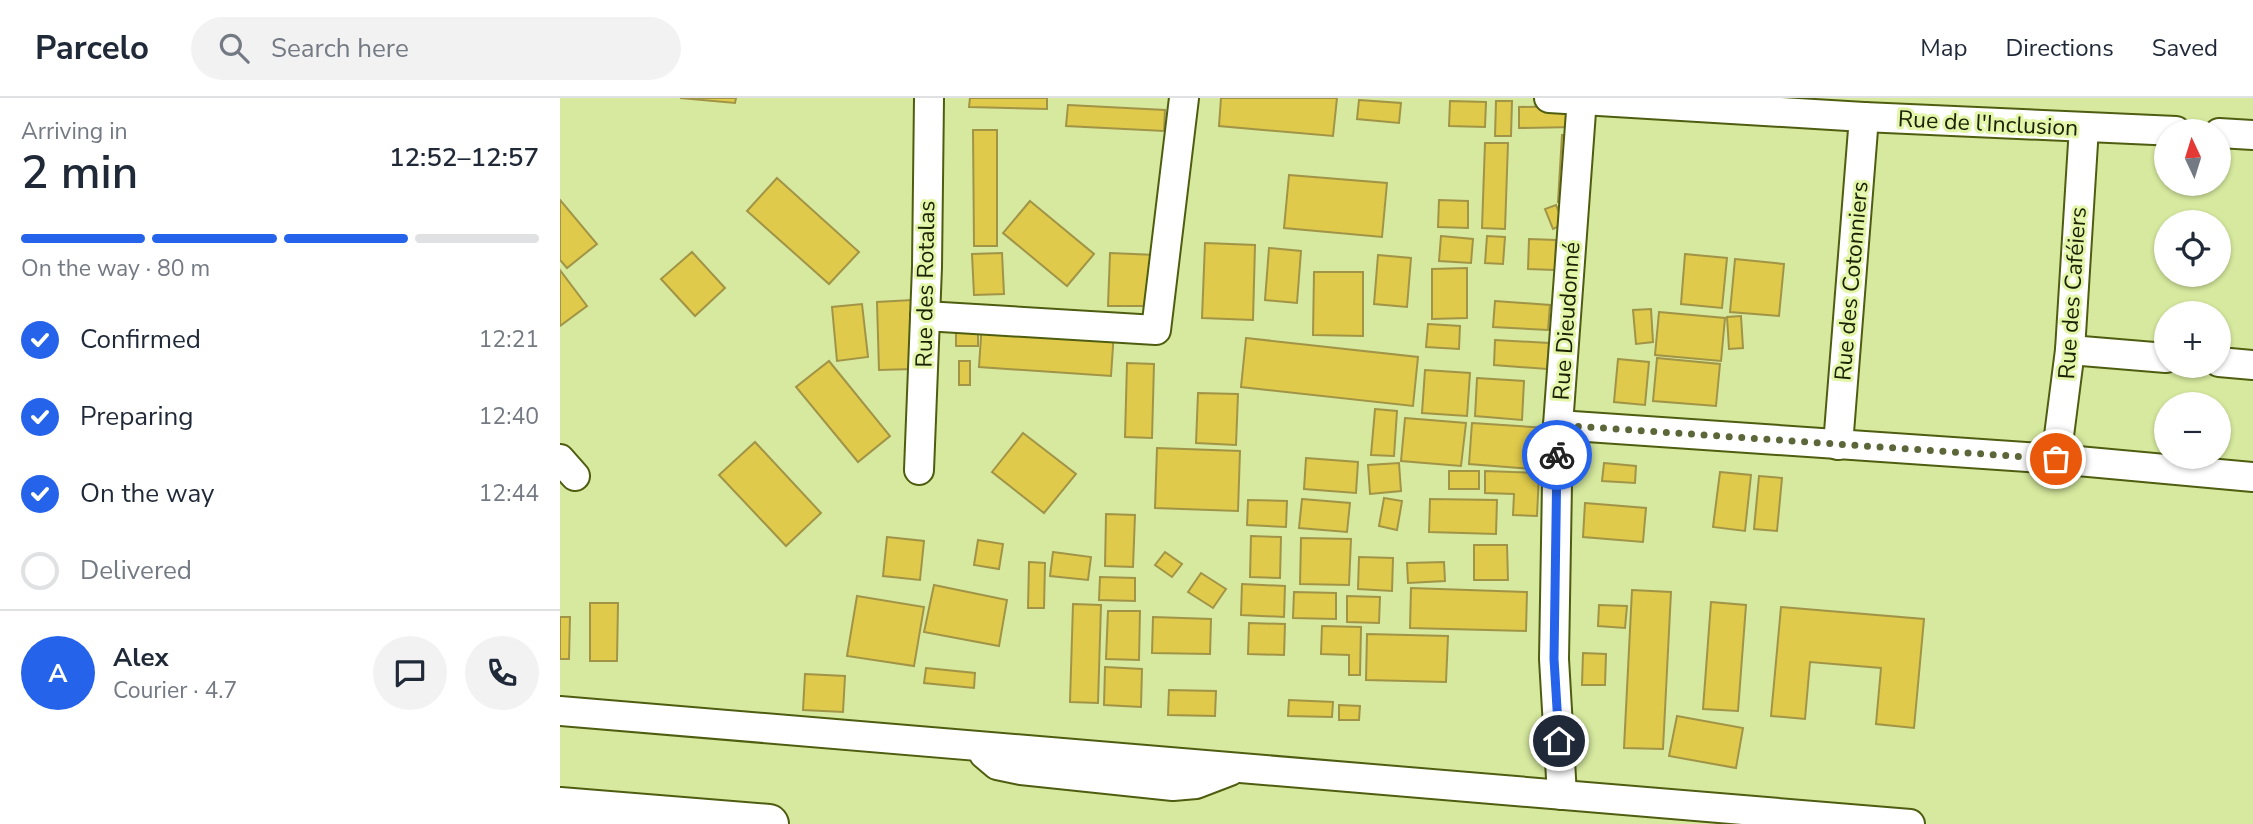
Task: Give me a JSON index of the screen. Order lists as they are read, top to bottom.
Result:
{
  "streets": {
    "street": [
      "Rue de l'Inclusion",
      "Rue des Cotonniers",
      "Rue des Rotalas",
      "Rue des Caféiers",
      "Rue Dieudonné"
    ]
  },
  "crossings": [
    ["Rue de l'Inclusion", "Rue des Cotonniers"],
    ["Rue de l'Inclusion", "Rue des Caféiers"],
    ["Rue de l'Inclusion", "Rue Dieudonné"]
  ],
  "north": "top",
  "page": {
    "header": "Parcelo",
    "search": "Search here",
    "nav": ["Map", "Directions", "Saved"],
    "heading": ["2 min", "Arriving in", "12:52–12:57"],
    "panel": ["Alex", "Courier · 4.7"],
    "map_buttons": ["+", "−"],
    "bar": "On the way · 80 m",
    "list": [
      ["Confirmed", "12:21"],
      ["Preparing", "12:40"],
      ["On the way", "12:44"],
      "Delivered"
    ],
    "round": "A"
  }
}
